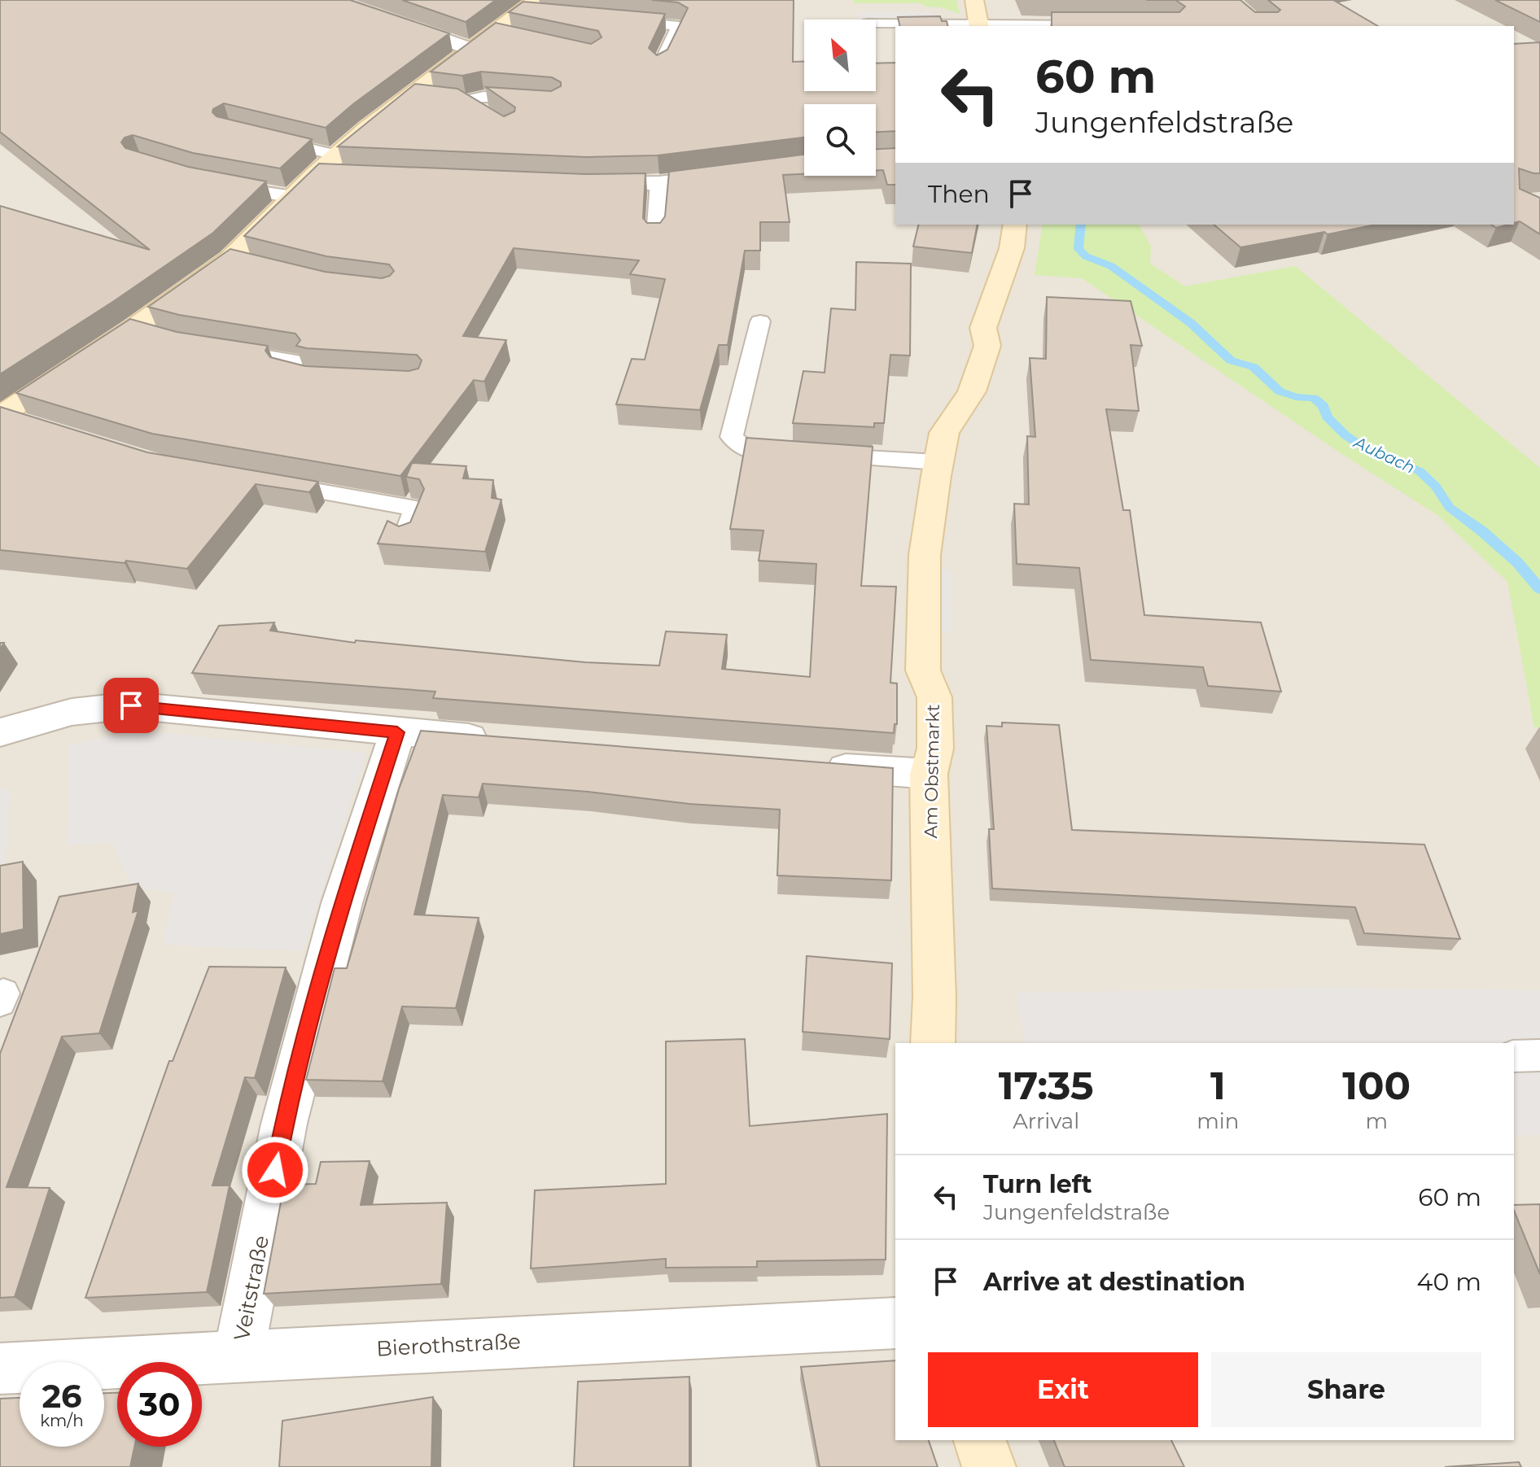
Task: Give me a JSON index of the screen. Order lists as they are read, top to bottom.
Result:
{
  "streets": {
    "main road": ["Am Obstmarkt"],
    "street": ["Veitstraße", "Bierothstraße"]
  },
  "crossings": [
    ["Veitstraße", "Bierothstraße"]
  ],
  "water": ["Aubach"],
  "north": "top left",
  "page": {
    "turn": ["60 m", "Jungenfeldstraße"],
    "then": "Then",
    "eta": [
      "17:35",
      "Arrival",
      "1",
      "min",
      "100",
      "m"
    ],
    "list": [
      {
        "name": "Turn left",
        "note": "Jungenfeldstraße",
        "value": "60 m"
      },
      {
        "name": "Arrive at destination",
        "value": "40 m"
      }
    ],
    "buttons": ["Exit", "Share"],
    "speed": "26 km/h",
    "limit": "30"
  }
}
